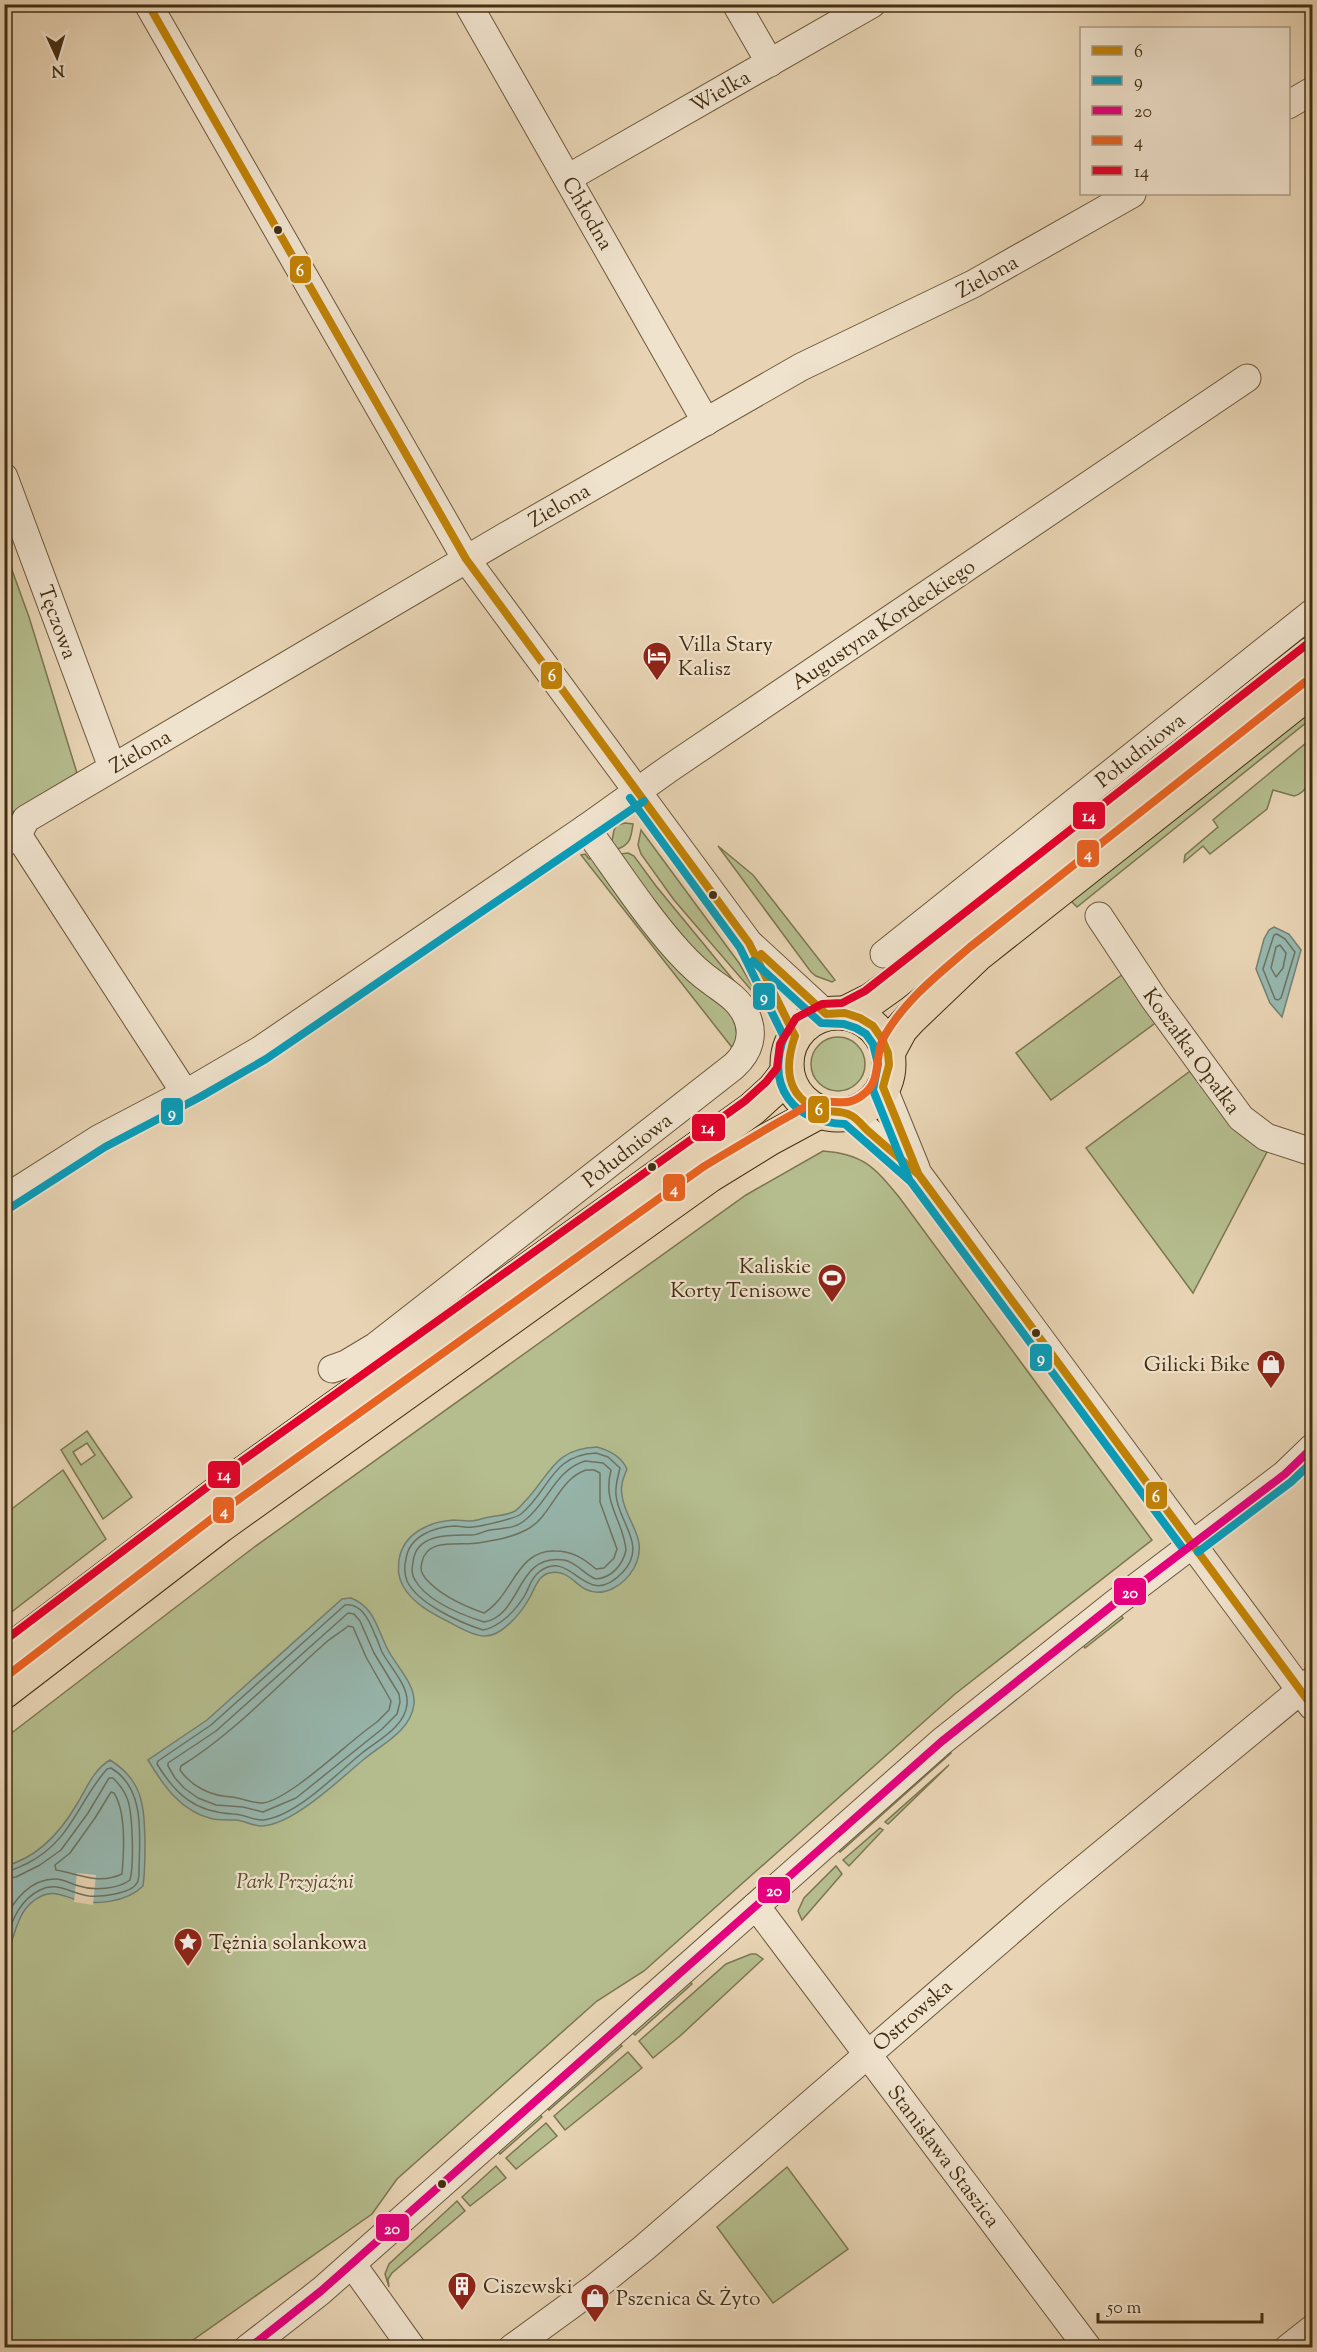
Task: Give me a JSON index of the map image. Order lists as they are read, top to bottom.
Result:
{
  "streets": {
    "street": [
      "Wielka",
      "Chłodna",
      "Zielona",
      "Tęczowa",
      "Augustyna Kordeckiego",
      "Południowa",
      "Koszałka Opałka",
      "Ostrowska",
      "Stanisława Staszica"
    ]
  },
  "crossings": [
    ["Wielka", "Chłodna"],
    ["Chłodna", "Zielona"],
    ["Zielona", "Tęczowa"],
    ["Augustyna Kordeckiego", "Południowa"],
    ["Ostrowska", "Stanisława Staszica"]
  ],
  "parks": ["Park Przyjaźni"],
  "places": {
    "hotel": ["Villa Stary Kalisz"],
    "sports": ["Kaliskie Korty Tenisowe"],
    "shop": ["Gilicki Bike", "Pszenica & Żyto"],
    "place": ["Tężnia solankowa"],
    "building": ["Ciszewski"]
  },
  "lines": [
    "transit line 6",
    "transit line 14",
    "transit line 4",
    "transit line 9",
    "transit line 20"
  ],
  "legend": [
    "6",
    "9",
    "20",
    "4",
    "14"
  ],
  "scale_bar": "50 m",
  "north": "bottom"
}
